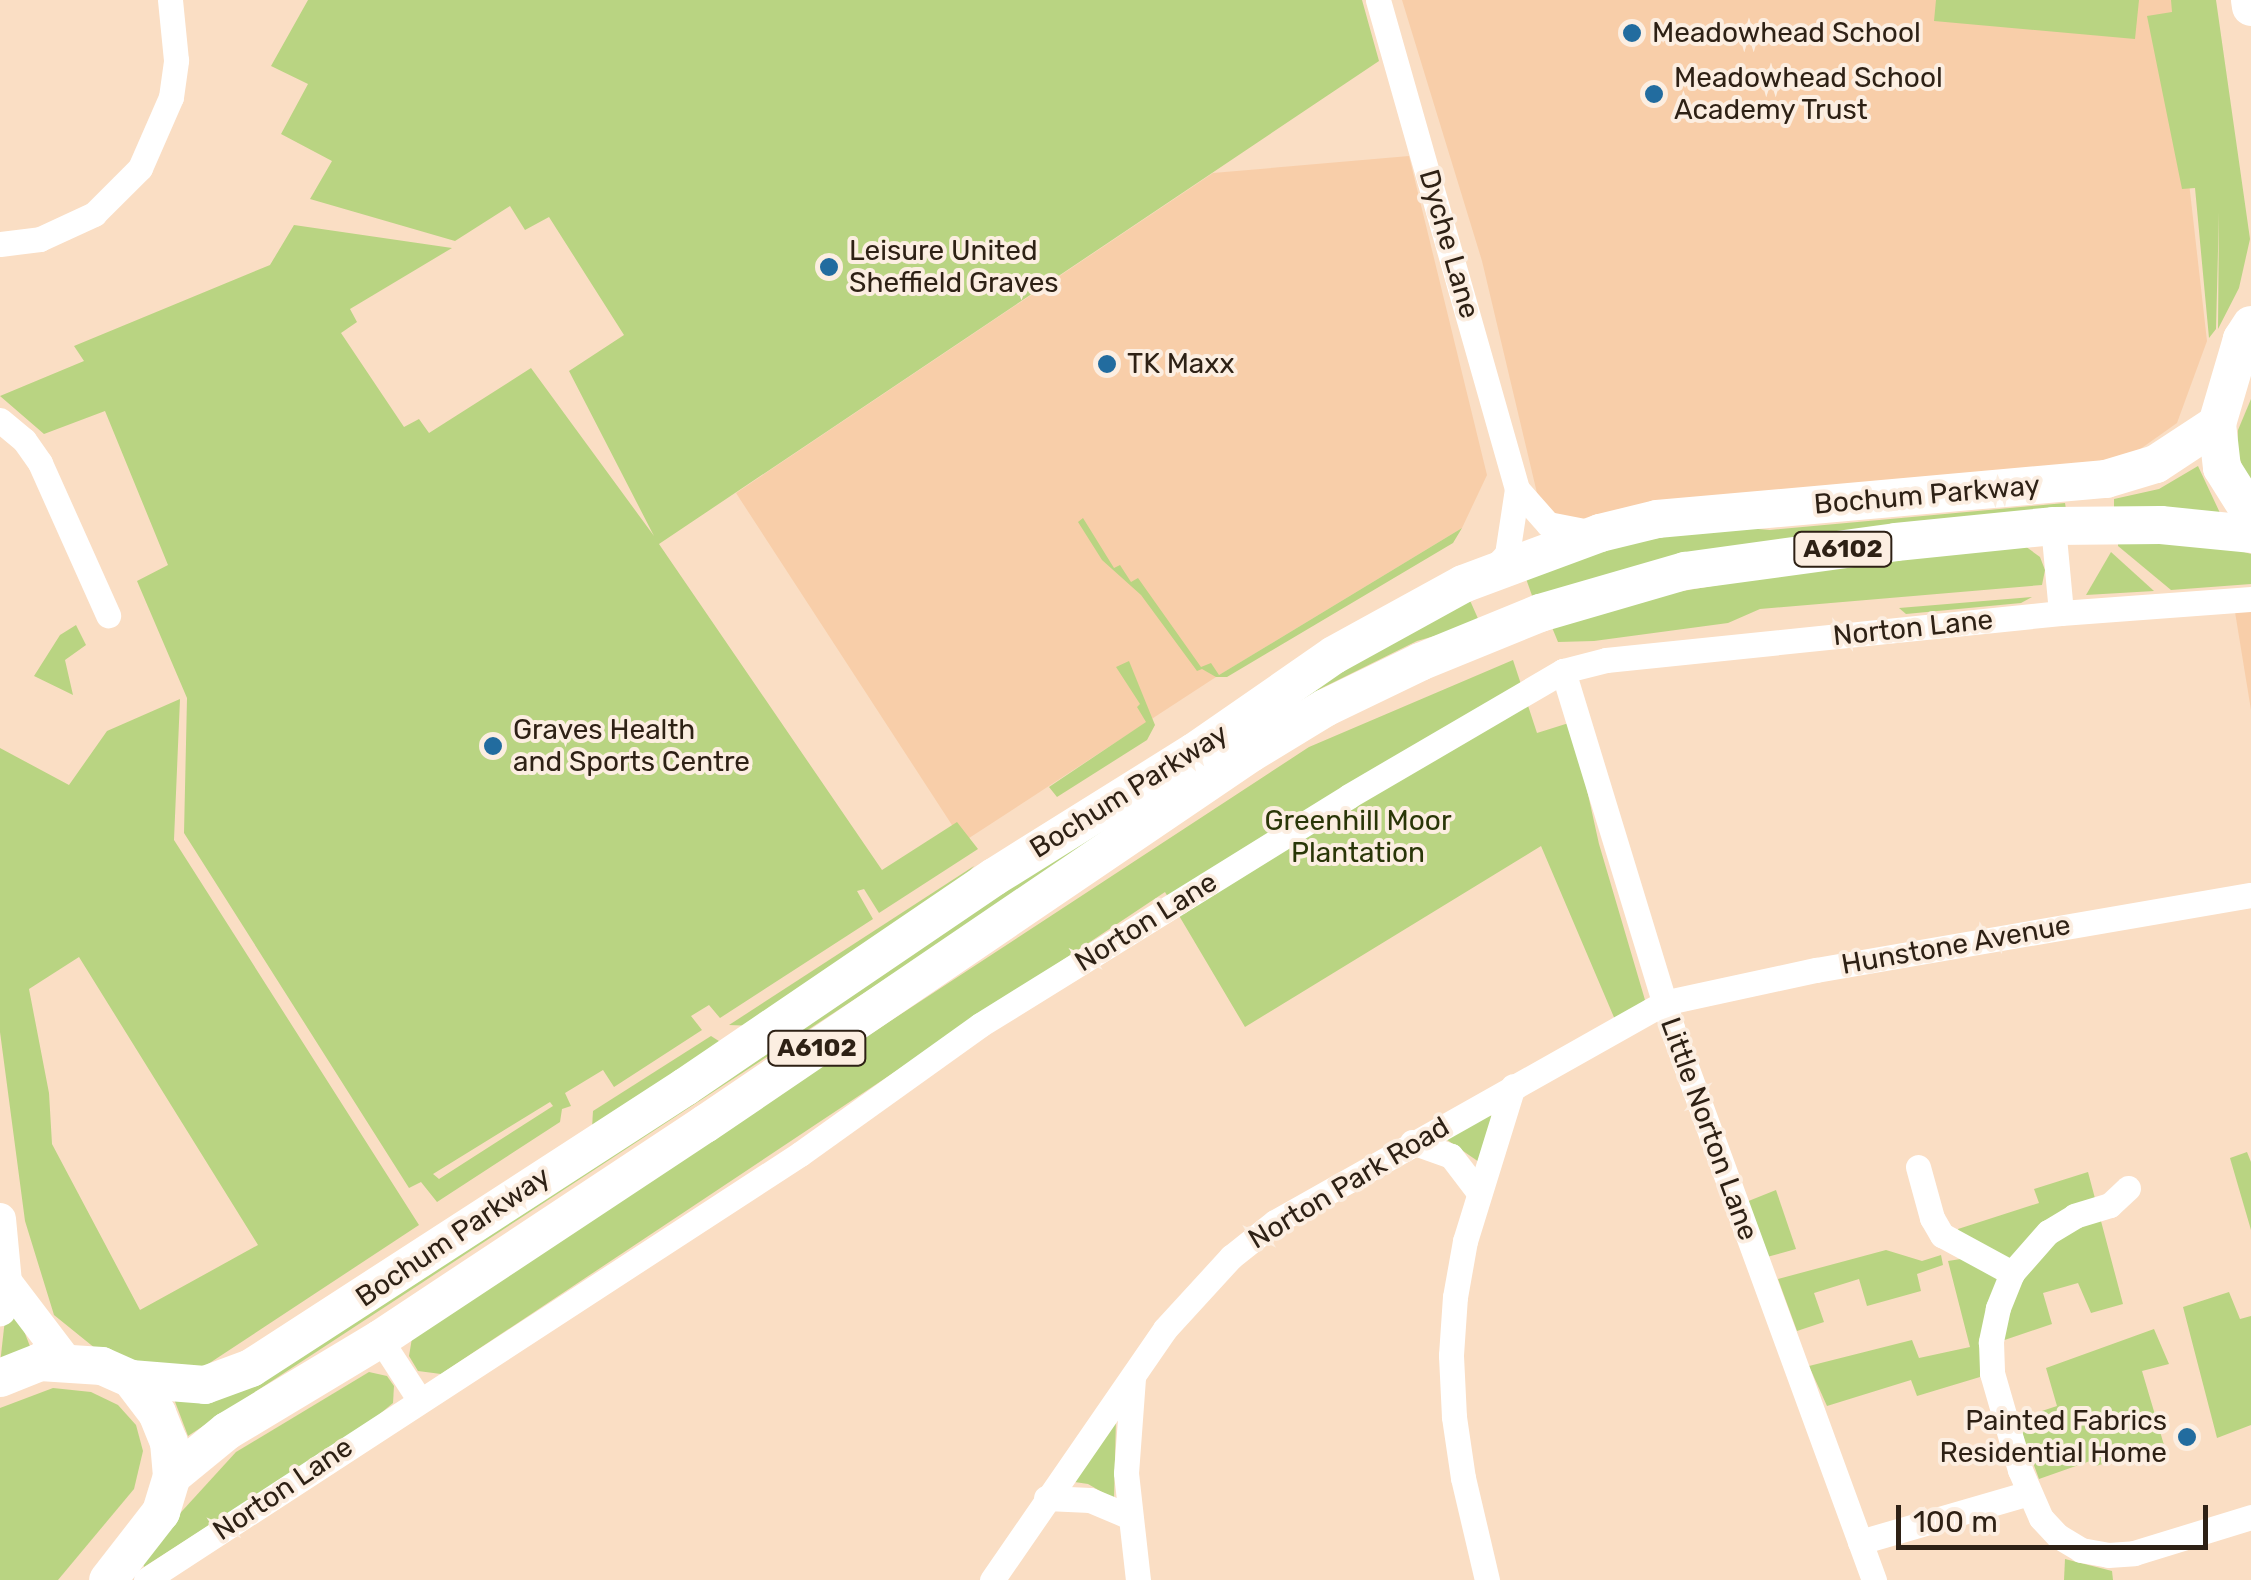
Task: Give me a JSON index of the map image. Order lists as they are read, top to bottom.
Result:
{
  "streets": {
    "highway": ["Bochum Parkway", "A6102"],
    "street": [
      "Dyche Lane",
      "Norton Lane",
      "Hunstone Avenue",
      "Little Norton Lane",
      "Norton Park Road"
    ]
  },
  "crossings": [
    ["Dyche Lane", "Bochum Parkway"],
    ["Norton Lane", "Little Norton Lane"],
    ["Hunstone Avenue", "Little Norton Lane"],
    ["Hunstone Avenue", "Norton Park Road"],
    ["Little Norton Lane", "Norton Park Road"]
  ],
  "parks": ["Greenhill Moor Plantation"],
  "places": [
    "Meadowhead School",
    "Meadowhead School Academy Trust",
    "Leisure United Sheffield Graves",
    "TK Maxx",
    "Graves Health and Sports Centre",
    "Painted Fabrics Residential Home"
  ],
  "scale_bar": "100 m"
}
